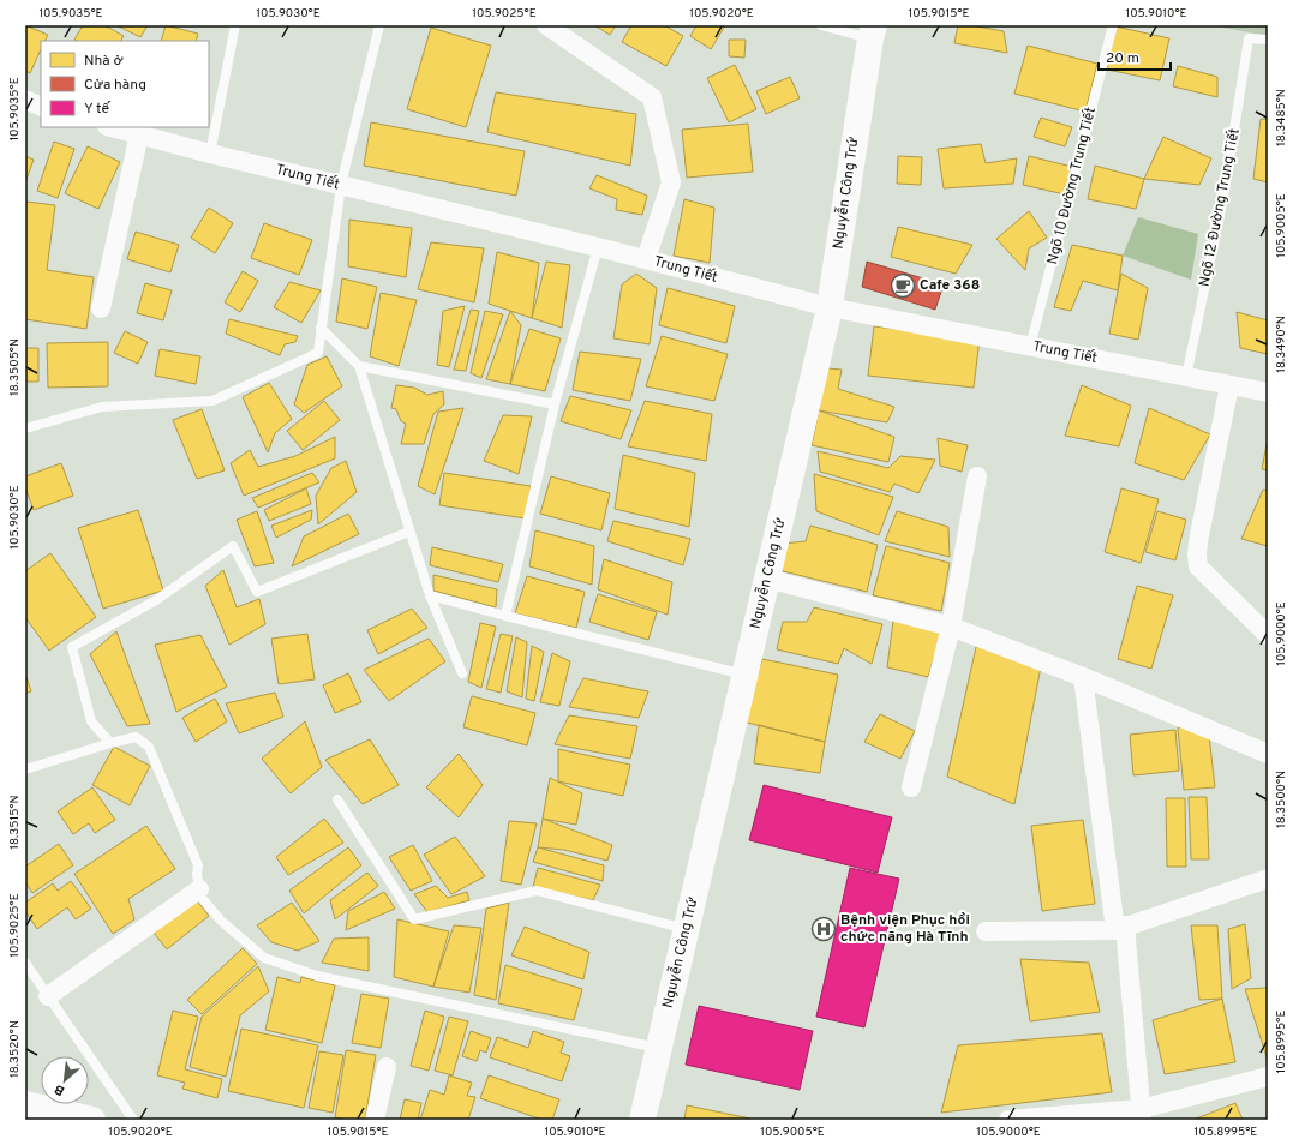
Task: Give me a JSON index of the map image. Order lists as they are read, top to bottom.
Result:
{
  "streets": {
    "main road": ["Nguyễn Công Trứ"],
    "street": ["Trung Tiết"],
    "lane": ["Ngõ 10 Đường Trung Tiết", "Ngõ 12 Đường Trung Tiết"]
  },
  "crossings": [
    ["Trung Tiết", "Ngõ 10 Đường Trung Tiết"],
    ["Trung Tiết", "Nguyễn Công Trứ"],
    ["Trung Tiết", "Ngõ 12 Đường Trung Tiết"]
  ],
  "places": {
    "cafe": ["Cafe 368"],
    "hospital": ["Bệnh viện Phục hồi chức năng Hà Tĩnh"]
  },
  "legend": ["Nhà ở", "Cửa hàng", "Y tế"],
  "scale_bar": "20 m",
  "north": "bottom left",
  "coordinates": [
    "105.9035°E",
    "105.9030°E",
    "105.9025°E",
    "105.9020°E",
    "105.9015°E",
    "105.9010°E",
    "18.3485°N",
    "105.9005°E",
    "18.3490°N",
    "18.3505°N",
    "105.9000°E",
    "18.3500°N",
    "18.3515°N",
    "105.8995°E",
    "18.3520°N"
  ]
}
